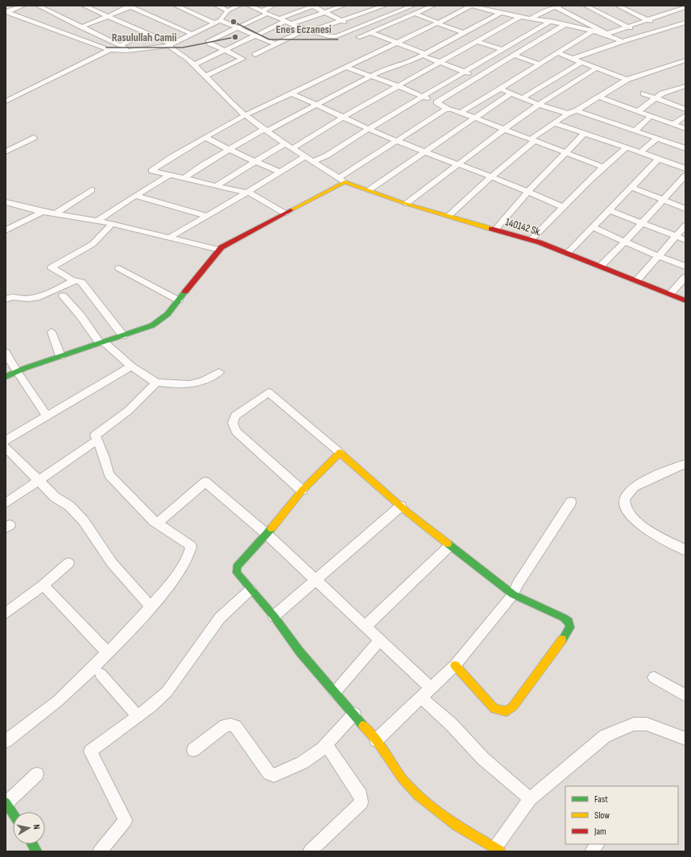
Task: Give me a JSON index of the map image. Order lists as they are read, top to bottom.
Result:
{
  "streets": {
    "main road": ["140142 Sk."]
  },
  "places": ["Enes Eczanesi", "Rasulullah Camii"],
  "legend": ["Fast", "Slow", "Jam"],
  "north": "right"
}
